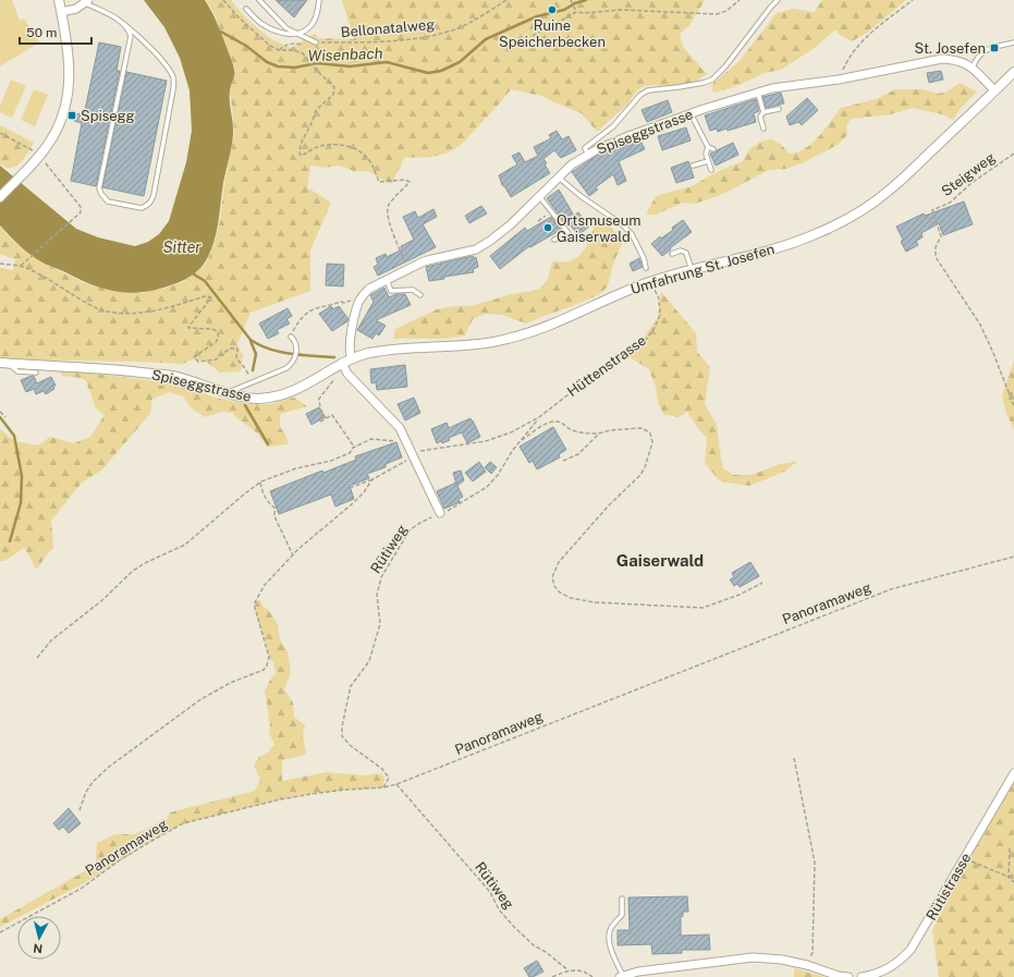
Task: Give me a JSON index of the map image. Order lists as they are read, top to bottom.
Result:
{
  "streets": {
    "street": ["Spiseggstrasse", "Umfahrung St. Josefen", "Rütistrasse"],
    "path": [
      "Bellonatalweg",
      "Steigweg",
      "Hüttenstrasse",
      "Rütiweg",
      "Panoramaweg"
    ]
  },
  "crossings": [
    ["Spiseggstrasse", "Umfahrung St. Josefen"],
    ["Umfahrung St. Josefen", "Hüttenstrasse"],
    ["Hüttenstrasse", "Rütiweg"],
    ["Rütiweg", "Panoramaweg"]
  ],
  "districts": ["Gaiserwald"],
  "water": ["Wisenbach", "Sitter"],
  "places": {
    "other": ["Ruine Speicherbecken", "Ortsmuseum Gaiserwald"],
    "transit": ["St. Josefen", "Spisegg"]
  },
  "scale_bar": "50 m",
  "north": "bottom"
}
